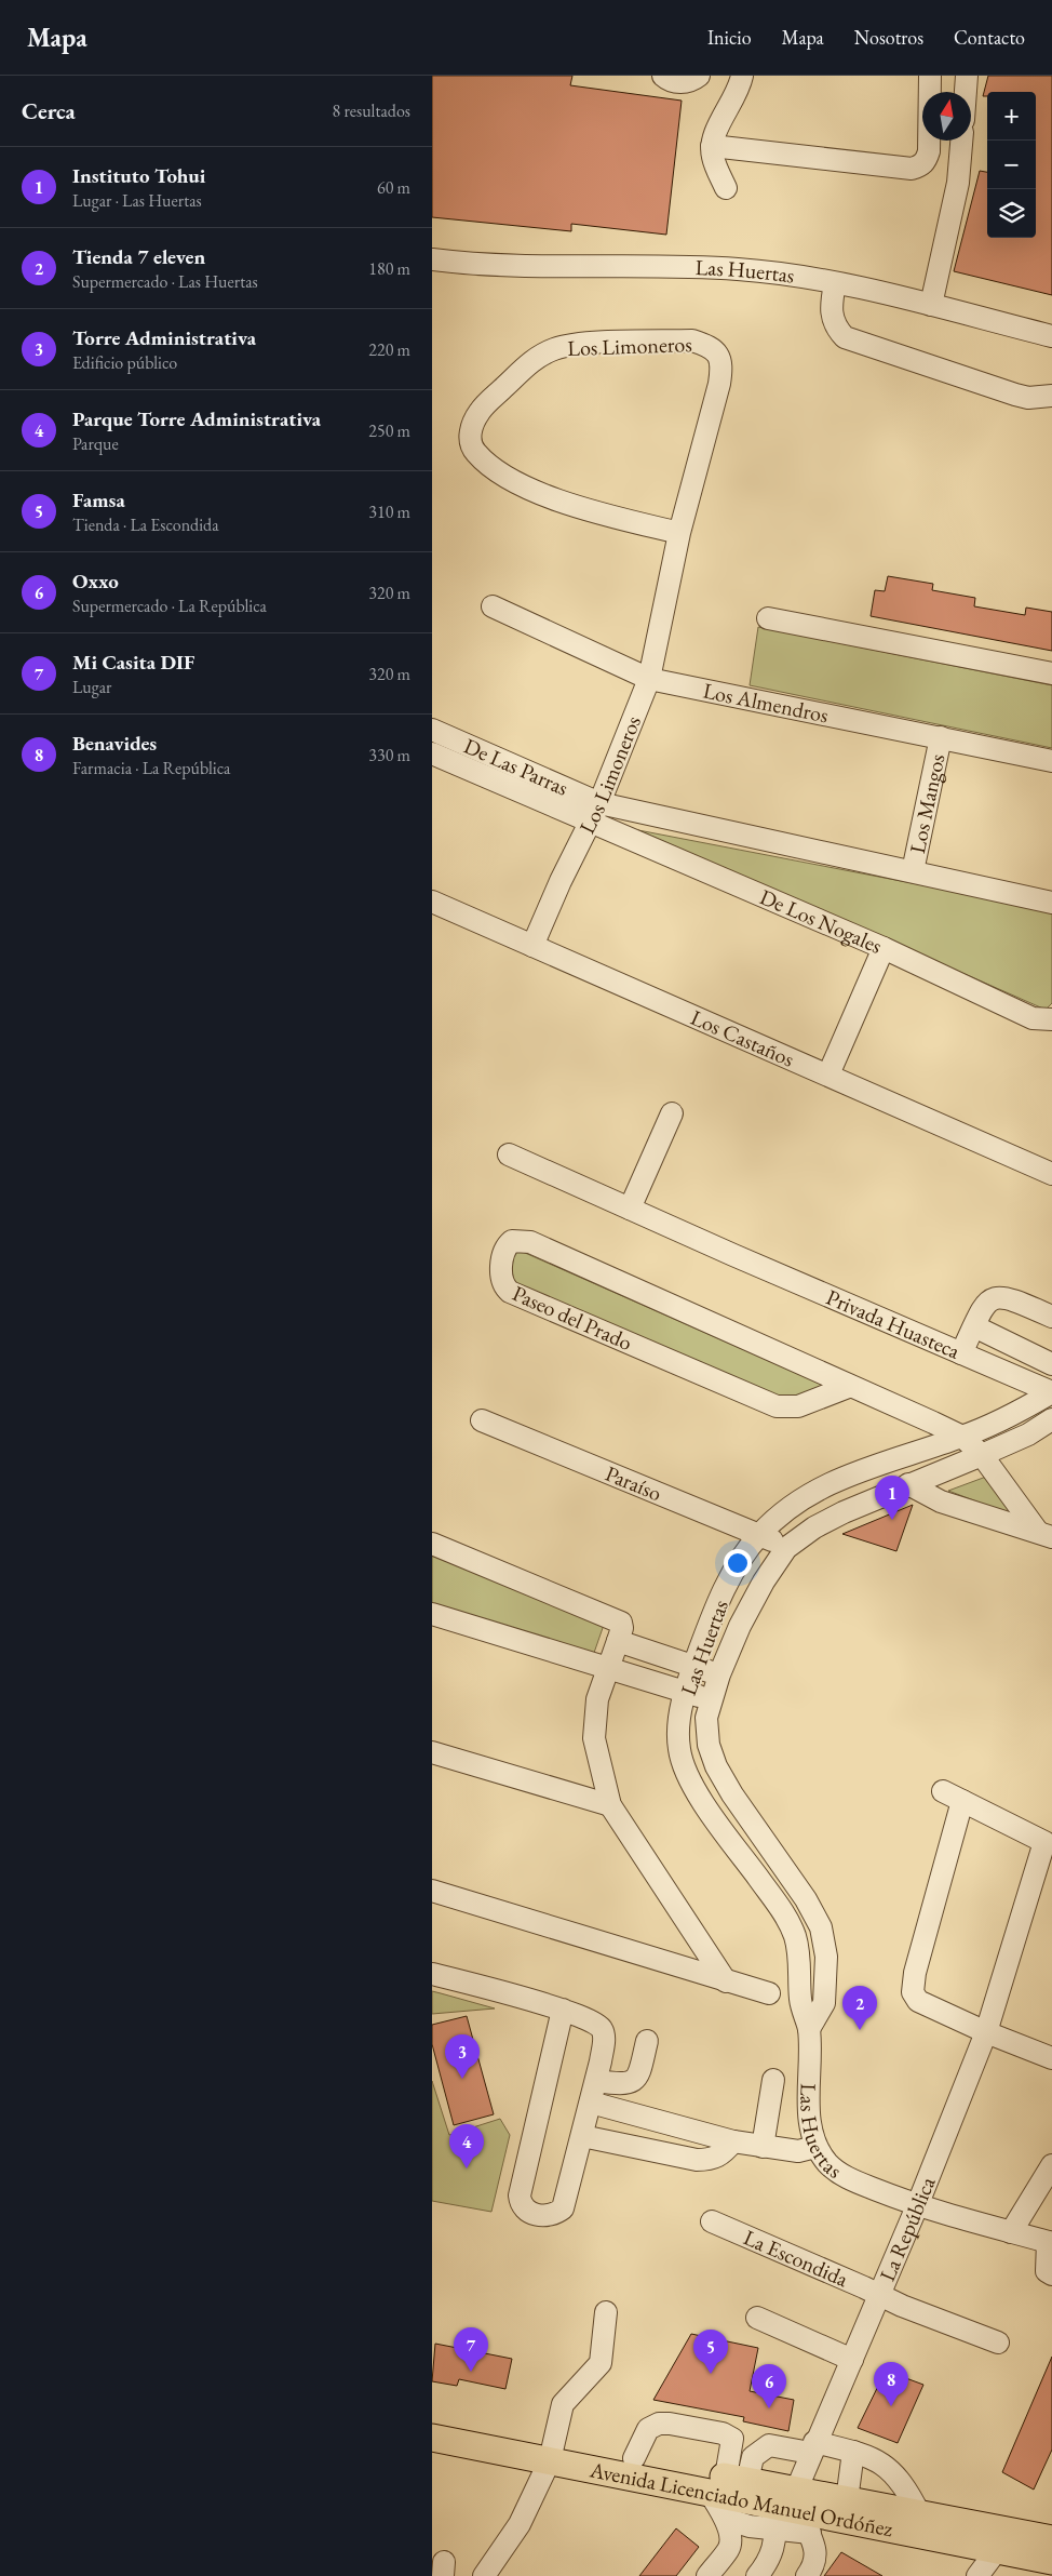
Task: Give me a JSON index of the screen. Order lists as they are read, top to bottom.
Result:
{
  "streets": {
    "main road": ["Avenida Licenciado Manuel Ordóñez"],
    "street": [
      "Las Huertas",
      "Los Limoneros",
      "Los Almendros",
      "De Las Parras",
      "Los Mangos",
      "De Los Nogales",
      "Los Castaños",
      "Paseo del Prado",
      "Privada Huasteca",
      "Paraíso",
      "La República",
      "La Escondida"
    ]
  },
  "crossings": [
    ["Las Huertas", "Paseo del Prado"],
    ["Las Huertas", "Privada Huasteca"],
    ["Las Huertas", "Paraíso"],
    ["Las Huertas", "La República"],
    ["Los Limoneros", "Los Almendros"],
    ["Los Limoneros", "De Las Parras"],
    ["Los Limoneros", "De Los Nogales"],
    ["Los Limoneros", "Los Castaños"],
    ["Los Almendros", "Los Mangos"],
    ["De Las Parras", "De Los Nogales"],
    ["La República", "La Escondida"],
    ["La República", "Avenida Licenciado Manuel Ordóñez"]
  ],
  "north": "top",
  "page": {
    "header": "Mapa",
    "nav": [
      "Inicio",
      "Mapa",
      "Nosotros",
      "Contacto"
    ],
    "heading": ["Cerca", "8 resultados"],
    "map_buttons": ["+", "−"],
    "list": [
      {
        "mark": "1",
        "name": "Instituto Tohui",
        "note": "Lugar · Las Huertas",
        "value": "60 m"
      },
      {
        "mark": "2",
        "name": "Tienda 7 eleven",
        "note": "Supermercado · Las Huertas",
        "value": "180 m"
      },
      {
        "mark": "3",
        "name": "Torre Administrativa",
        "note": "Edificio público",
        "value": "220 m"
      },
      {
        "mark": "4",
        "name": "Parque Torre Administrativa",
        "note": "Parque",
        "value": "250 m"
      },
      {
        "mark": "5",
        "name": "Famsa",
        "note": "Tienda · La Escondida",
        "value": "310 m"
      },
      {
        "mark": "6",
        "name": "Oxxo",
        "note": "Supermercado · La República",
        "value": "320 m"
      },
      {
        "mark": "7",
        "name": "Mi Casita DIF",
        "note": "Lugar",
        "value": "320 m"
      },
      {
        "mark": "8",
        "name": "Benavides",
        "note": "Farmacia · La República",
        "value": "330 m"
      }
    ],
    "pins": [
      "1",
      "2",
      "3",
      "4",
      "7",
      "5",
      "8",
      "6"
    ]
  }
}
